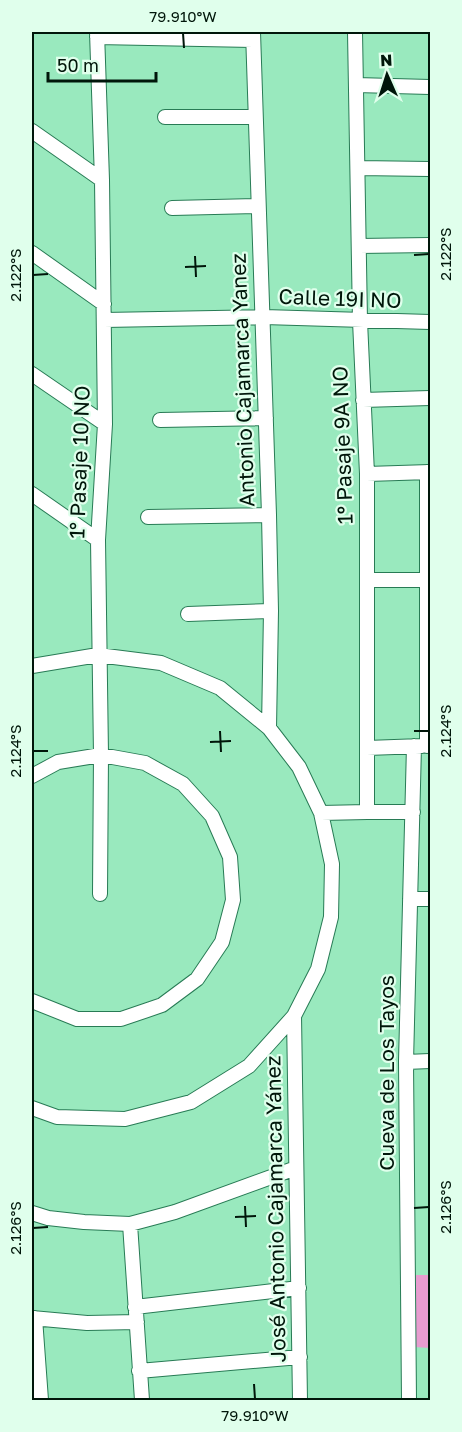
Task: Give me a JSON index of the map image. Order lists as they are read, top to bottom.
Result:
{
  "streets": {
    "street": [
      "Calle 19I NO",
      "Antonio Cajamarca Yanez",
      "1º Pasaje 9A NO",
      "1° Pasaje 10 NO",
      "Cueva de Los Tayos",
      "José Antonio Cajamarca Yánez"
    ]
  },
  "crossings": [
    ["Calle 19I NO", "Antonio Cajamarca Yanez"],
    ["Calle 19I NO", "1º Pasaje 9A NO"],
    ["Calle 19I NO", "1° Pasaje 10 NO"]
  ],
  "scale_bar": "50 m",
  "north": "top",
  "coordinates": [
    "79.910°W",
    "2.122°S",
    "2.124°S",
    "2.126°S"
  ]
}
